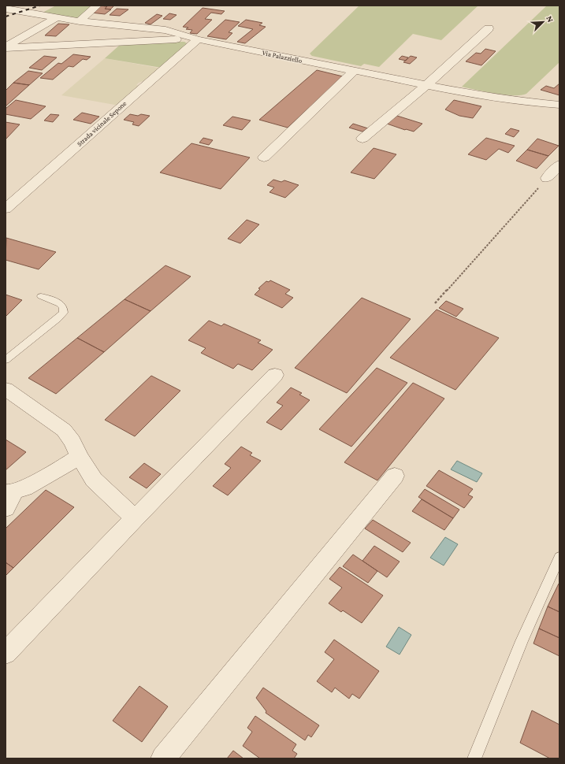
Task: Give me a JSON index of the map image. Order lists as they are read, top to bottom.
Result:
{
  "streets": {
    "street": ["Via Palazziello", "Strada vicinale Sepone"]
  },
  "crossings": [
    ["Via Palazziello", "Strada vicinale Sepone"]
  ],
  "north": "top right"
}
